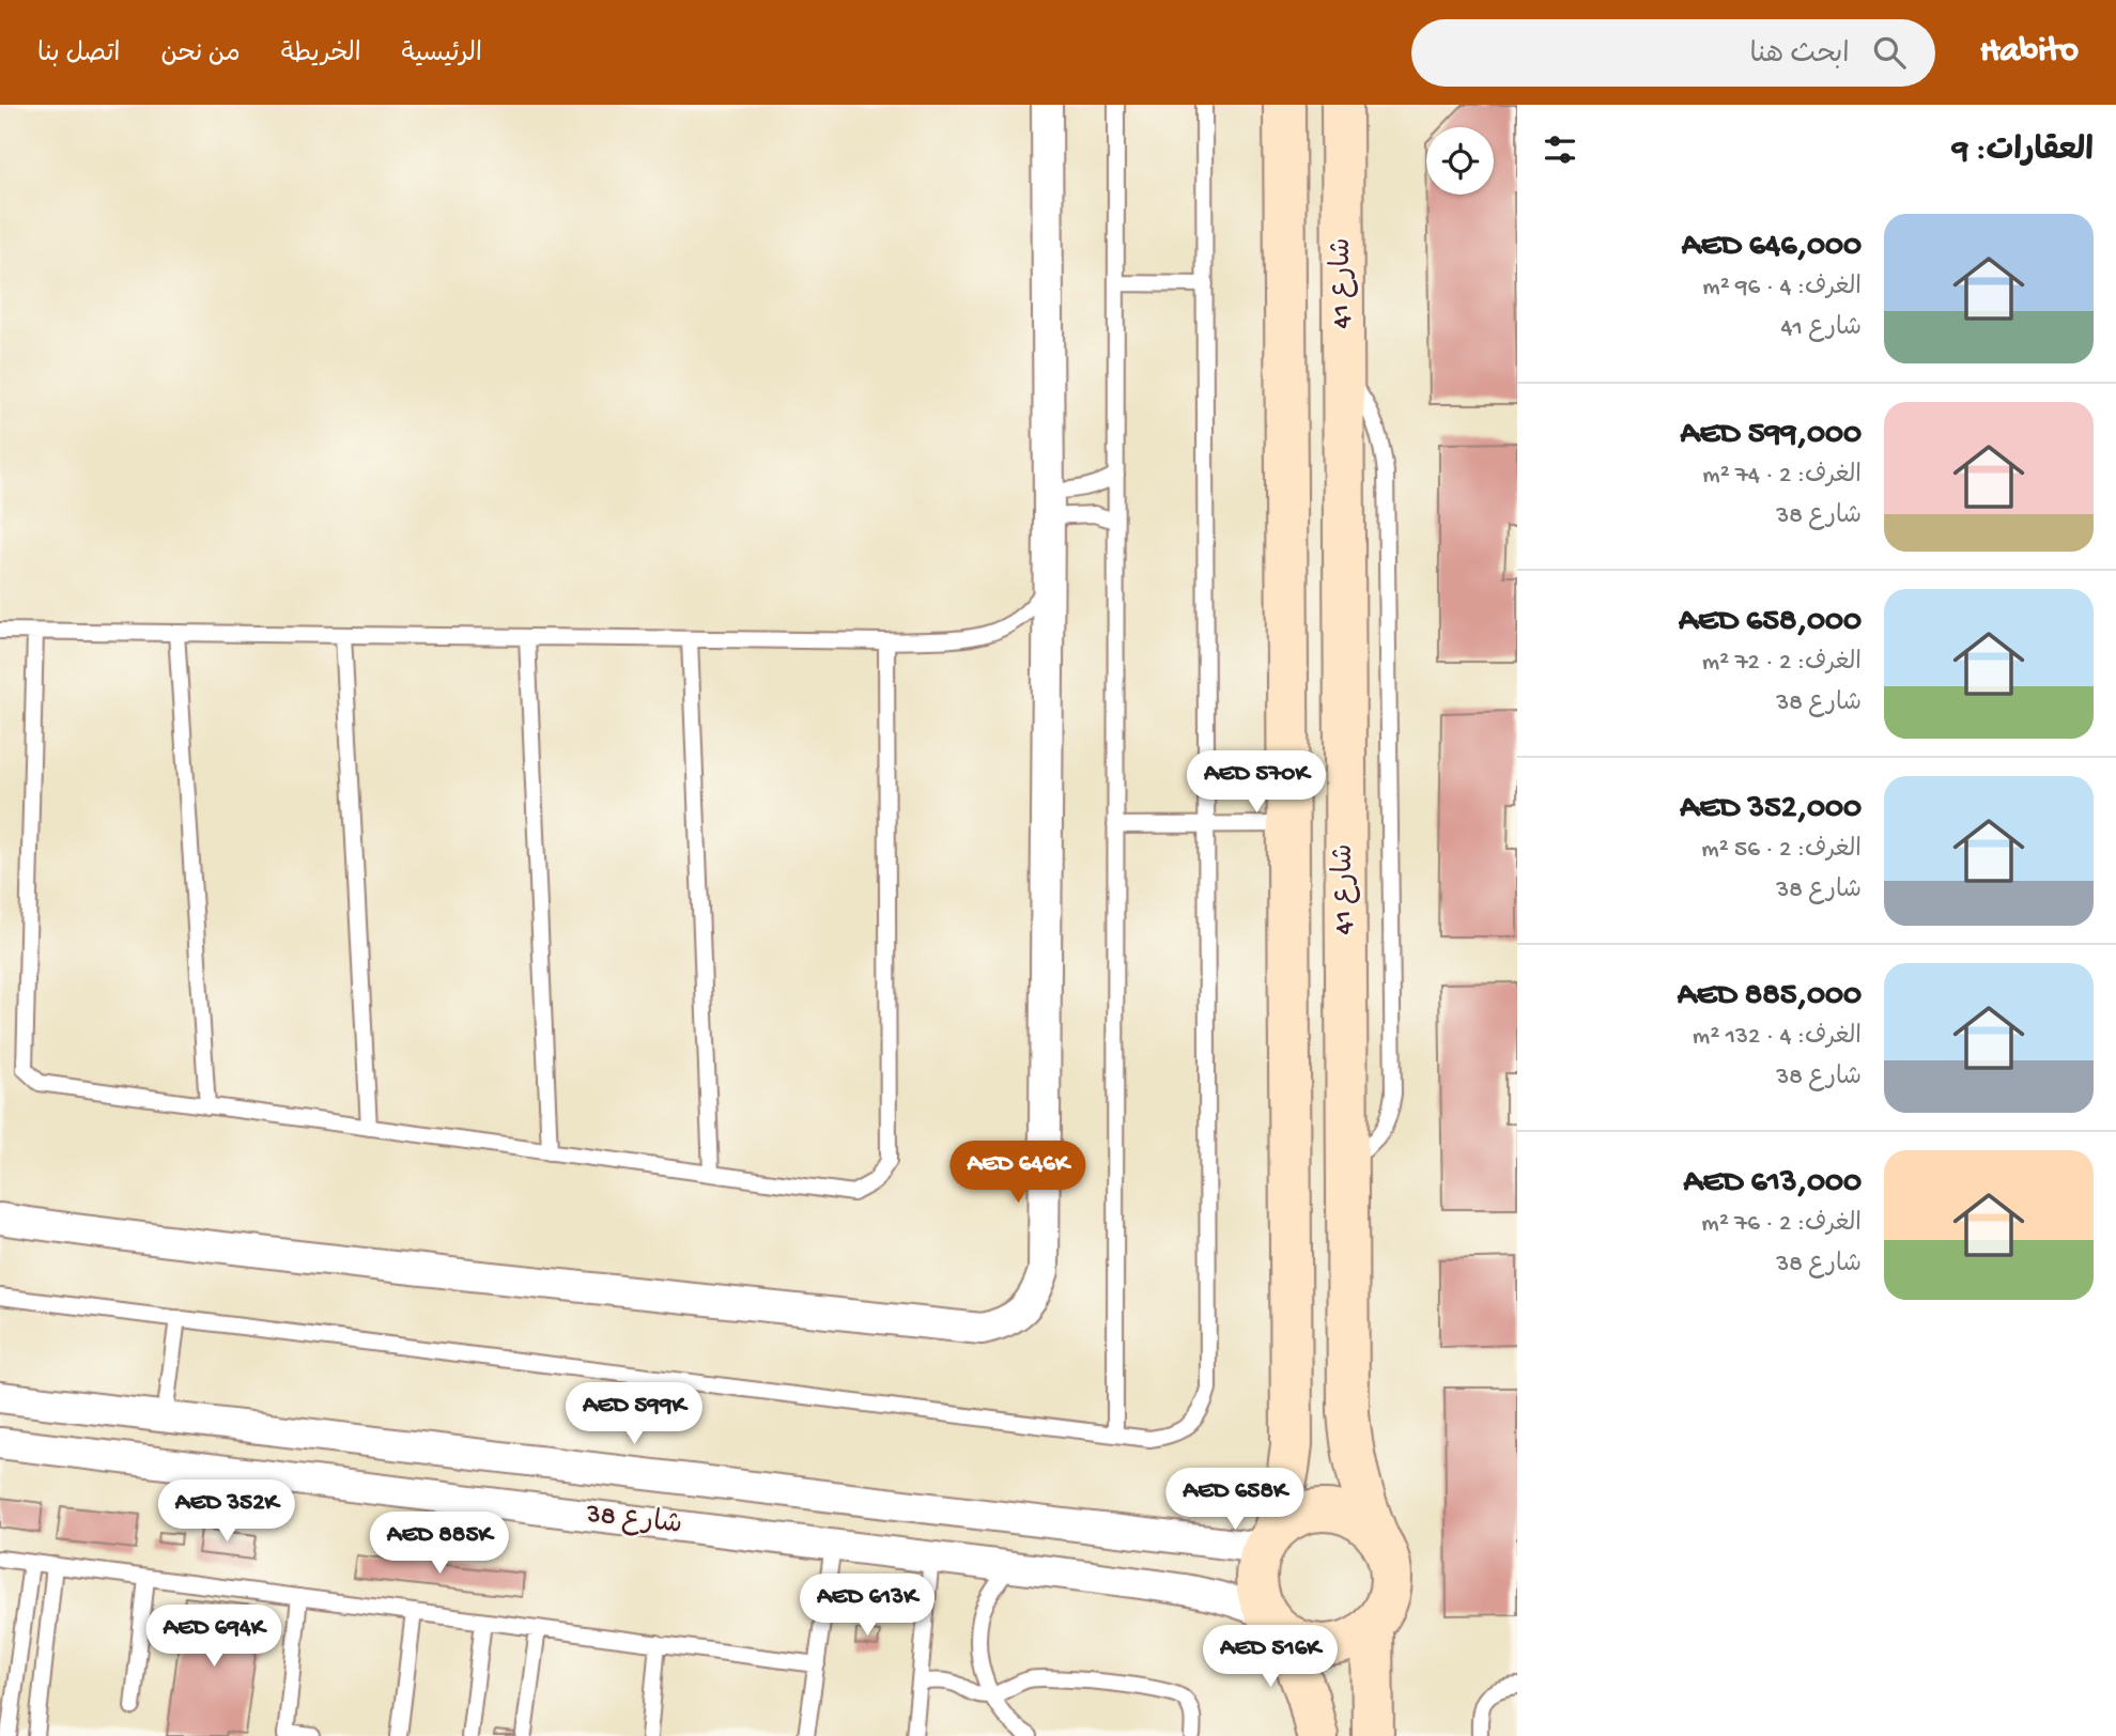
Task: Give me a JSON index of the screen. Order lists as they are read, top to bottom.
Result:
{
  "streets": {
    "street": ["شارع 41", "شارع 38"]
  },
  "crossings": [
    ["شارع 41", "شارع 38"]
  ],
  "page": {
    "header": "Habito",
    "search": "ابحث هنا",
    "nav": [
      "الرئيسية",
      "الخريطة",
      "من نحن",
      "اتصل بنا"
    ],
    "heading": "العقارات: 9",
    "list": [
      {
        "name": "AED 646,000",
        "note": "الغرف: 4 · 96 m² · شارع 41"
      },
      {
        "name": "AED 599,000",
        "note": "الغرف: 2 · 74 m² · شارع 38"
      },
      {
        "name": "AED 658,000",
        "note": "الغرف: 2 · 72 m² · شارع 38"
      },
      {
        "name": "AED 352,000",
        "note": "الغرف: 2 · 56 m² · شارع 38"
      },
      {
        "name": "AED 885,000",
        "note": "الغرف: 4 · 132 m² · شارع 38"
      },
      {
        "name": "AED 613,000",
        "note": "الغرف: 2 · 76 m² · شارع 38"
      }
    ],
    "price": [
      "AED 570K",
      "AED 646K",
      "AED 599K",
      "AED 658K",
      "AED 352K",
      "AED 885K",
      "AED 613K",
      "AED 694K",
      "AED 516K"
    ]
  }
}
